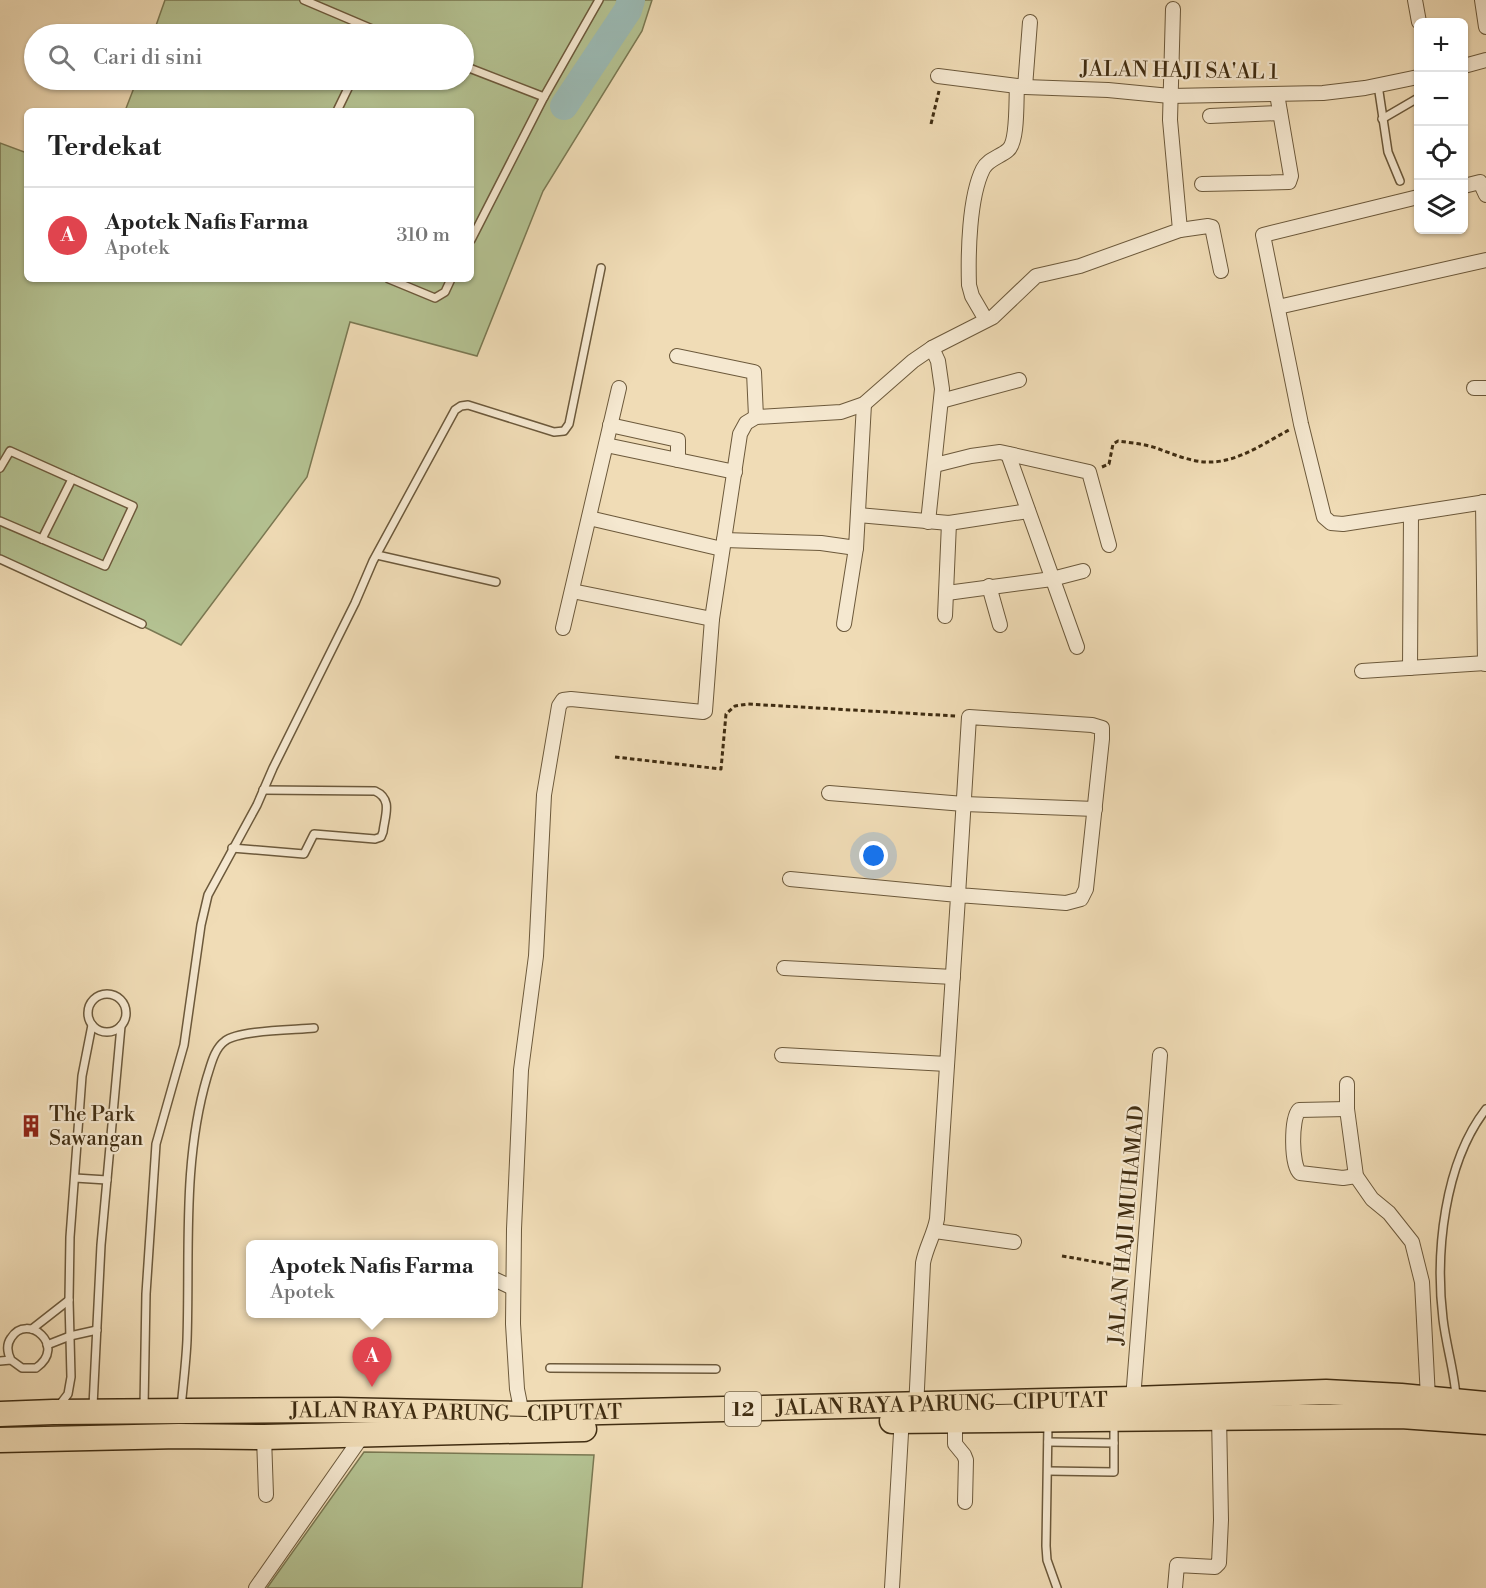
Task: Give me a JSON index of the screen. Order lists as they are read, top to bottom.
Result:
{
  "streets": {
    "highway": ["JALAN RAYA PARUNG—CIPUTAT", "12"],
    "street": ["JALAN HAJI SA'AL 1", "JALAN HAJI MUHAMAD"]
  },
  "crossings": [
    ["JALAN HAJI MUHAMAD", "JALAN RAYA PARUNG—CIPUTAT"]
  ],
  "places": {
    "building": ["The Park Sawangan"]
  },
  "page": {
    "map_buttons": ["+", "−"],
    "search": "Cari di sini",
    "heading": "Terdekat",
    "list": [
      {
        "mark": "A",
        "name": "Apotek Nafis Farma",
        "note": "Apotek",
        "value": "310 m"
      }
    ],
    "popup": ["Apotek Nafis Farma", "Apotek"],
    "pins": "A"
  }
}
